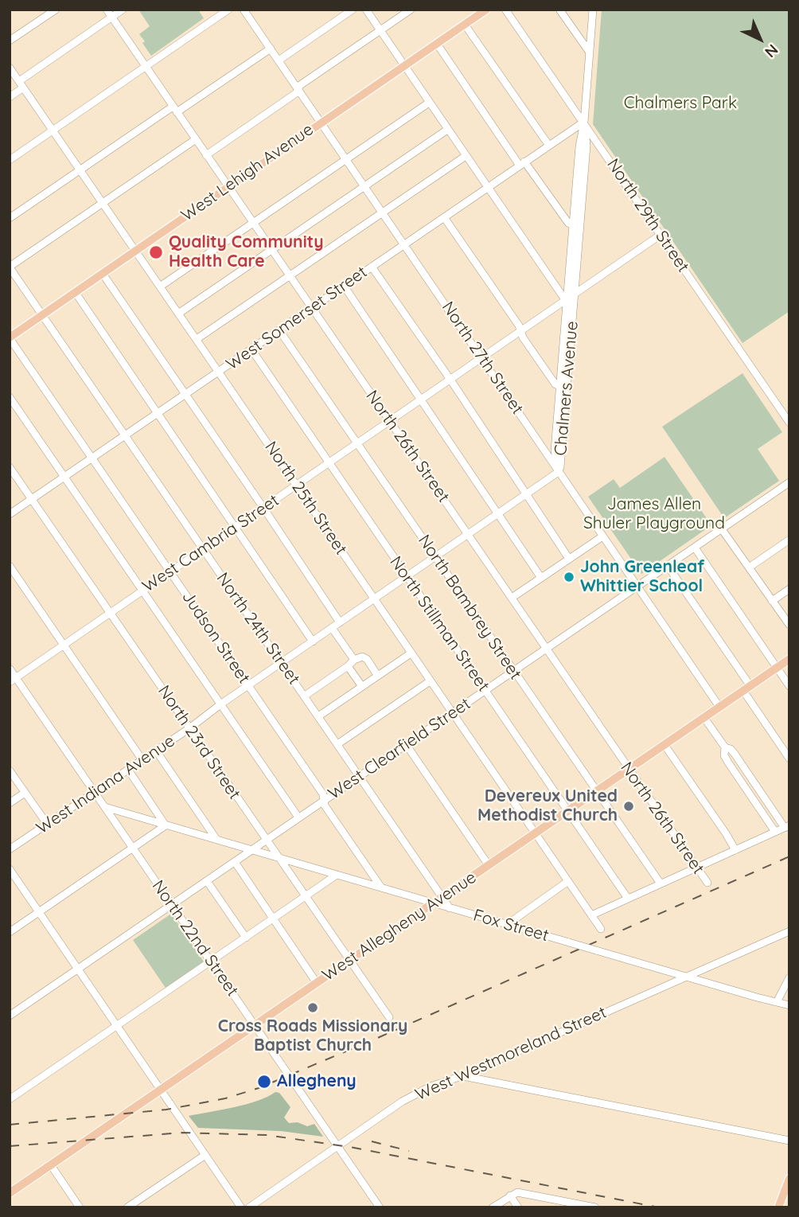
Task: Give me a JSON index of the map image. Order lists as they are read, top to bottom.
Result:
{
  "streets": {
    "main road": ["West Lehigh Avenue", "West Allegheny Avenue"],
    "street": [
      "North 29th Street",
      "West Somerset Street",
      "North 27th Street",
      "Chalmers Avenue",
      "North 26th Street",
      "North 25th Street",
      "West Cambria Street",
      "North Bambrey Street",
      "North Stillman Street",
      "North 24th Street",
      "Judson Street",
      "North 23rd Street",
      "West Clearfield Street",
      "West Indiana Avenue",
      "Fox Street",
      "North 22nd Street",
      "West Westmoreland Street"
    ]
  },
  "crossings": [
    ["West Lehigh Avenue", "North 27th Street"],
    ["West Lehigh Avenue", "North 26th Street"],
    ["West Lehigh Avenue", "North 25th Street"],
    ["West Lehigh Avenue", "North 24th Street"],
    ["West Lehigh Avenue", "Judson Street"],
    ["North 29th Street", "West Somerset Street"],
    ["North 29th Street", "Chalmers Avenue"],
    ["North 29th Street", "West Cambria Street"],
    ["West Somerset Street", "North 27th Street"],
    ["West Somerset Street", "Chalmers Avenue"],
    ["West Somerset Street", "North 26th Street"],
    ["West Somerset Street", "North 25th Street"],
    ["West Somerset Street", "North Bambrey Street"],
    ["West Somerset Street", "North Stillman Street"],
    ["West Somerset Street", "North 24th Street"],
    ["West Somerset Street", "Judson Street"],
    ["West Somerset Street", "North 23rd Street"],
    ["North 27th Street", "Chalmers Avenue"],
    ["North 27th Street", "West Cambria Street"],
    ["North 27th Street", "West Clearfield Street"],
    ["North 27th Street", "West Indiana Avenue"],
    ["North 27th Street", "West Allegheny Avenue"],
    ["Chalmers Avenue", "West Cambria Street"],
    ["Chalmers Avenue", "West Indiana Avenue"],
    ["North 26th Street", "West Cambria Street"],
    ["North 26th Street", "West Clearfield Street"],
    ["North 26th Street", "West Indiana Avenue"],
    ["North 26th Street", "West Allegheny Avenue"],
    ["North 25th Street", "West Cambria Street"],
    ["North 25th Street", "West Clearfield Street"],
    ["North 25th Street", "West Indiana Avenue"],
    ["North 25th Street", "West Allegheny Avenue"],
    ["West Cambria Street", "North Bambrey Street"],
    ["West Cambria Street", "North Stillman Street"],
    ["West Cambria Street", "North 24th Street"],
    ["West Cambria Street", "Judson Street"],
    ["West Cambria Street", "North 23rd Street"],
    ["West Cambria Street", "North 22nd Street"],
    ["North Bambrey Street", "West Clearfield Street"],
    ["North Bambrey Street", "West Indiana Avenue"],
    ["North Bambrey Street", "West Allegheny Avenue"],
    ["North Stillman Street", "West Clearfield Street"],
    ["North Stillman Street", "West Indiana Avenue"],
    ["North Stillman Street", "West Allegheny Avenue"],
    ["North 24th Street", "West Clearfield Street"],
    ["North 24th Street", "West Indiana Avenue"],
    ["North 24th Street", "Fox Street"],
    ["North 24th Street", "West Allegheny Avenue"],
    ["Judson Street", "West Clearfield Street"],
    ["Judson Street", "West Indiana Avenue"],
    ["Judson Street", "Fox Street"],
    ["North 23rd Street", "West Clearfield Street"],
    ["North 23rd Street", "West Indiana Avenue"],
    ["North 23rd Street", "Fox Street"],
    ["North 23rd Street", "West Allegheny Avenue"],
    ["West Clearfield Street", "Fox Street"],
    ["West Clearfield Street", "North 22nd Street"],
    ["West Indiana Avenue", "North 22nd Street"],
    ["Fox Street", "West Allegheny Avenue"],
    ["Fox Street", "North 22nd Street"],
    ["Fox Street", "West Westmoreland Street"],
    ["West Allegheny Avenue", "North 22nd Street"],
    ["North 22nd Street", "West Westmoreland Street"]
  ],
  "parks": ["Chalmers Park", "James Allen Shuler Playground"],
  "places": [
    "Quality Community Health Care",
    "John Greenleaf Whittier School",
    "Devereux United Methodist Church",
    "Cross Roads Missionary Baptist Church",
    "Allegheny"
  ],
  "north": "bottom right"
}
